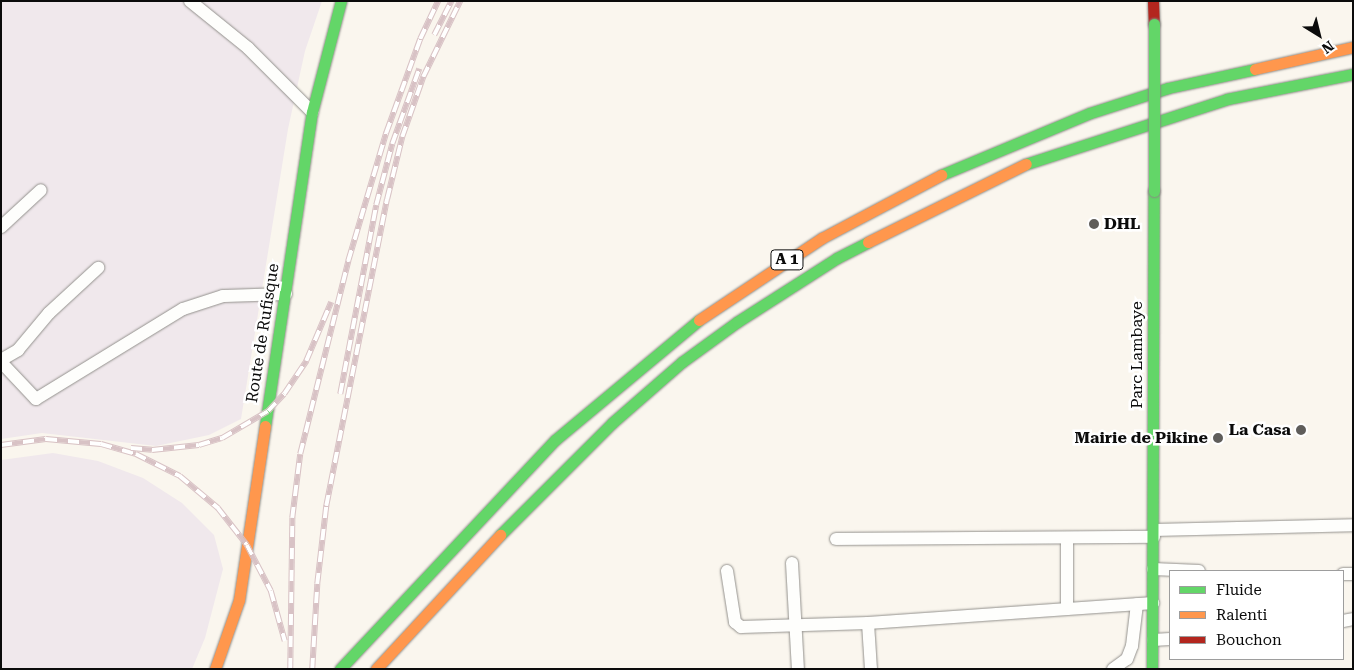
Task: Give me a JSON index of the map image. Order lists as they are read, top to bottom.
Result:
{
  "streets": {
    "main road": ["A 1", "Route de Rufisque", "Parc Lambaye"]
  },
  "places": ["DHL", "La Casa", "Mairie de Pikine"],
  "legend": ["Fluide", "Ralenti", "Bouchon"],
  "north": "bottom right"
}
